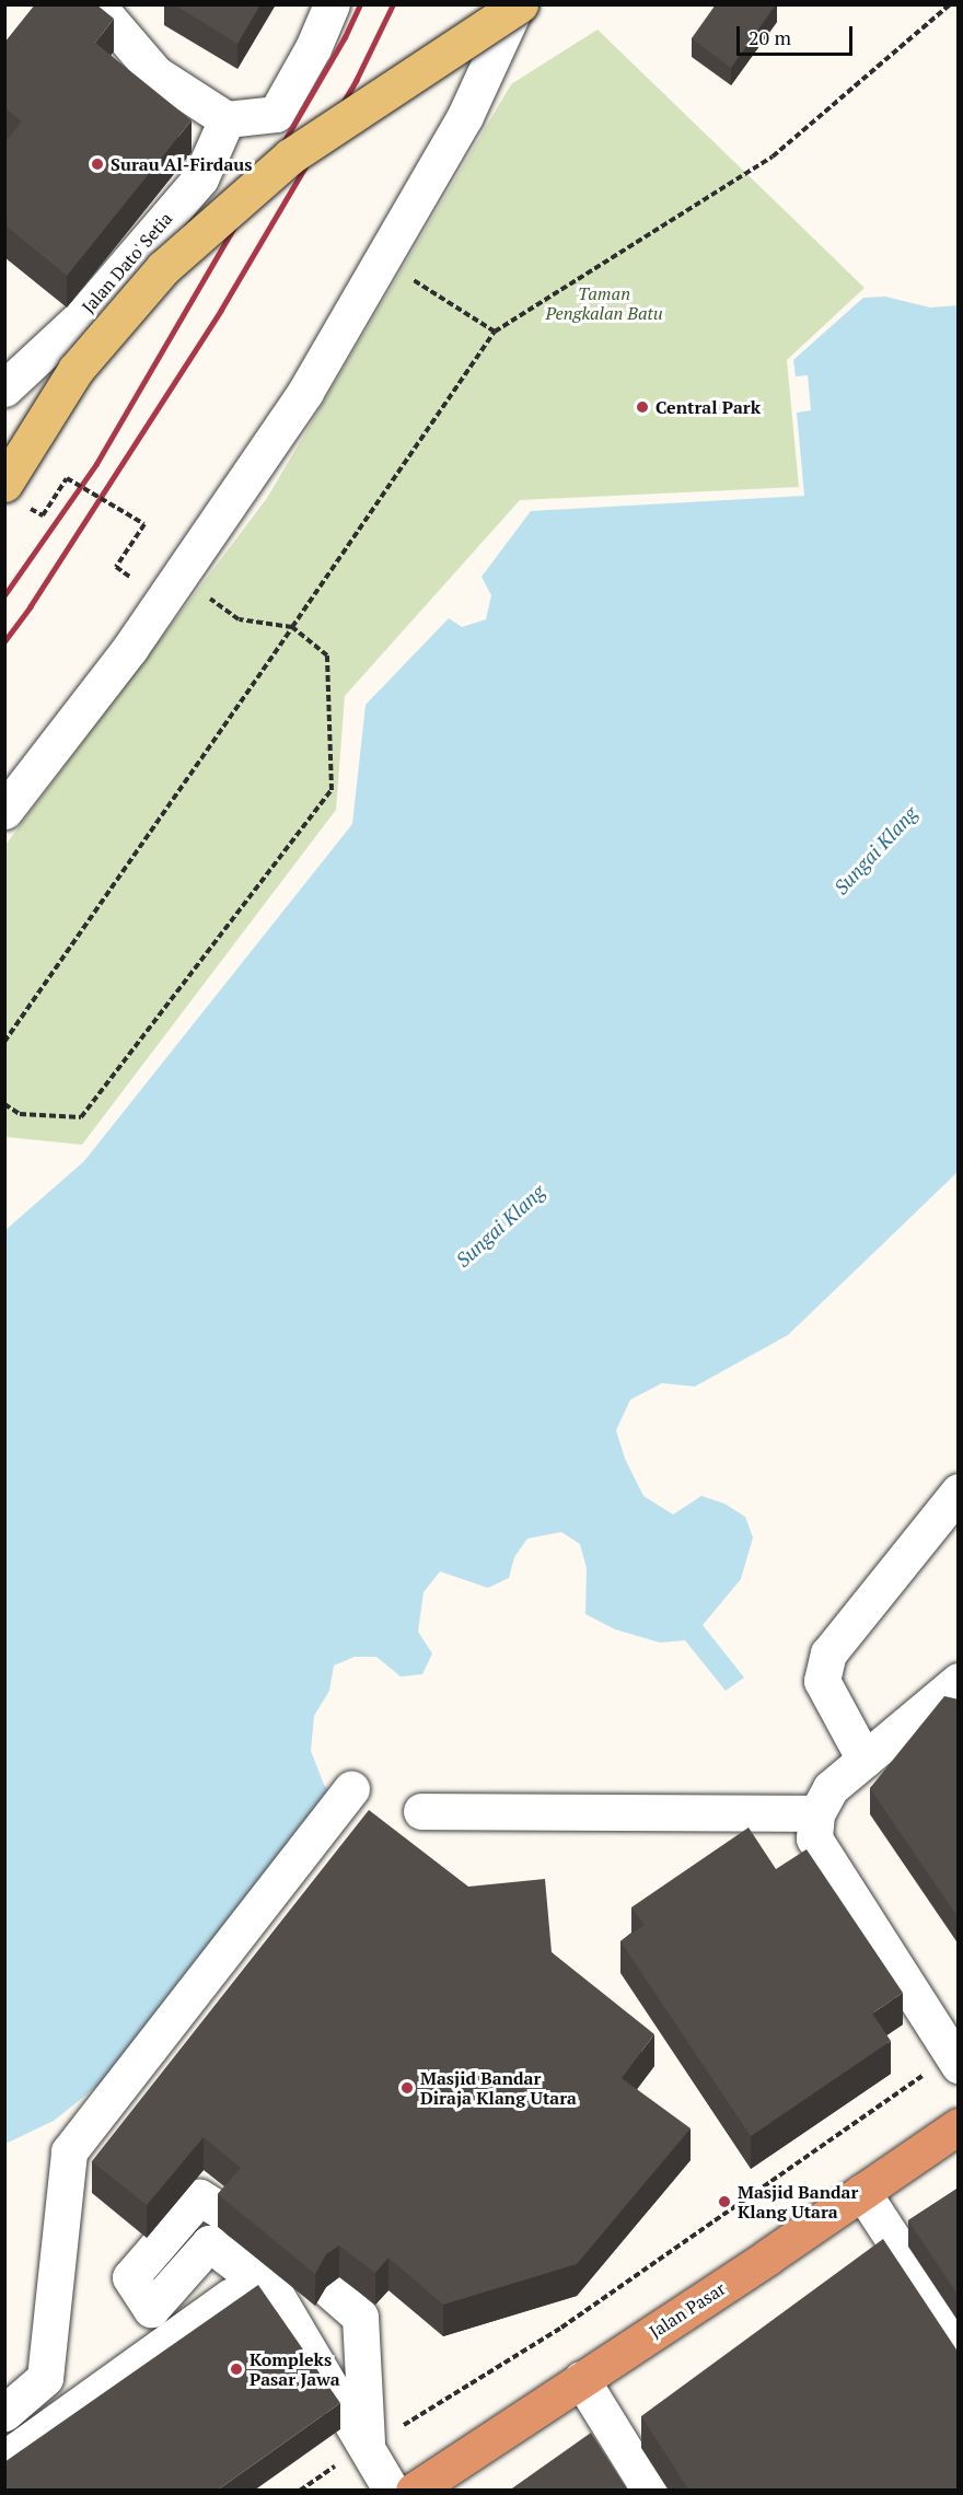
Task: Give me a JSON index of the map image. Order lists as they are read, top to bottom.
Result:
{
  "streets": {
    "highway": ["Jalan Pasar"],
    "street": ["Jalan Dato' Setia"]
  },
  "water": ["Sungai Klang"],
  "parks": ["Taman Pengkalan Batu"],
  "places": [
    "Surau Al-Firdaus",
    "Central Park",
    "Masjid Bandar Diraja Klang Utara",
    "Masjid Bandar Klang Utara",
    "Kompleks Pasar Jawa"
  ],
  "scale_bar": "20 m"
}
